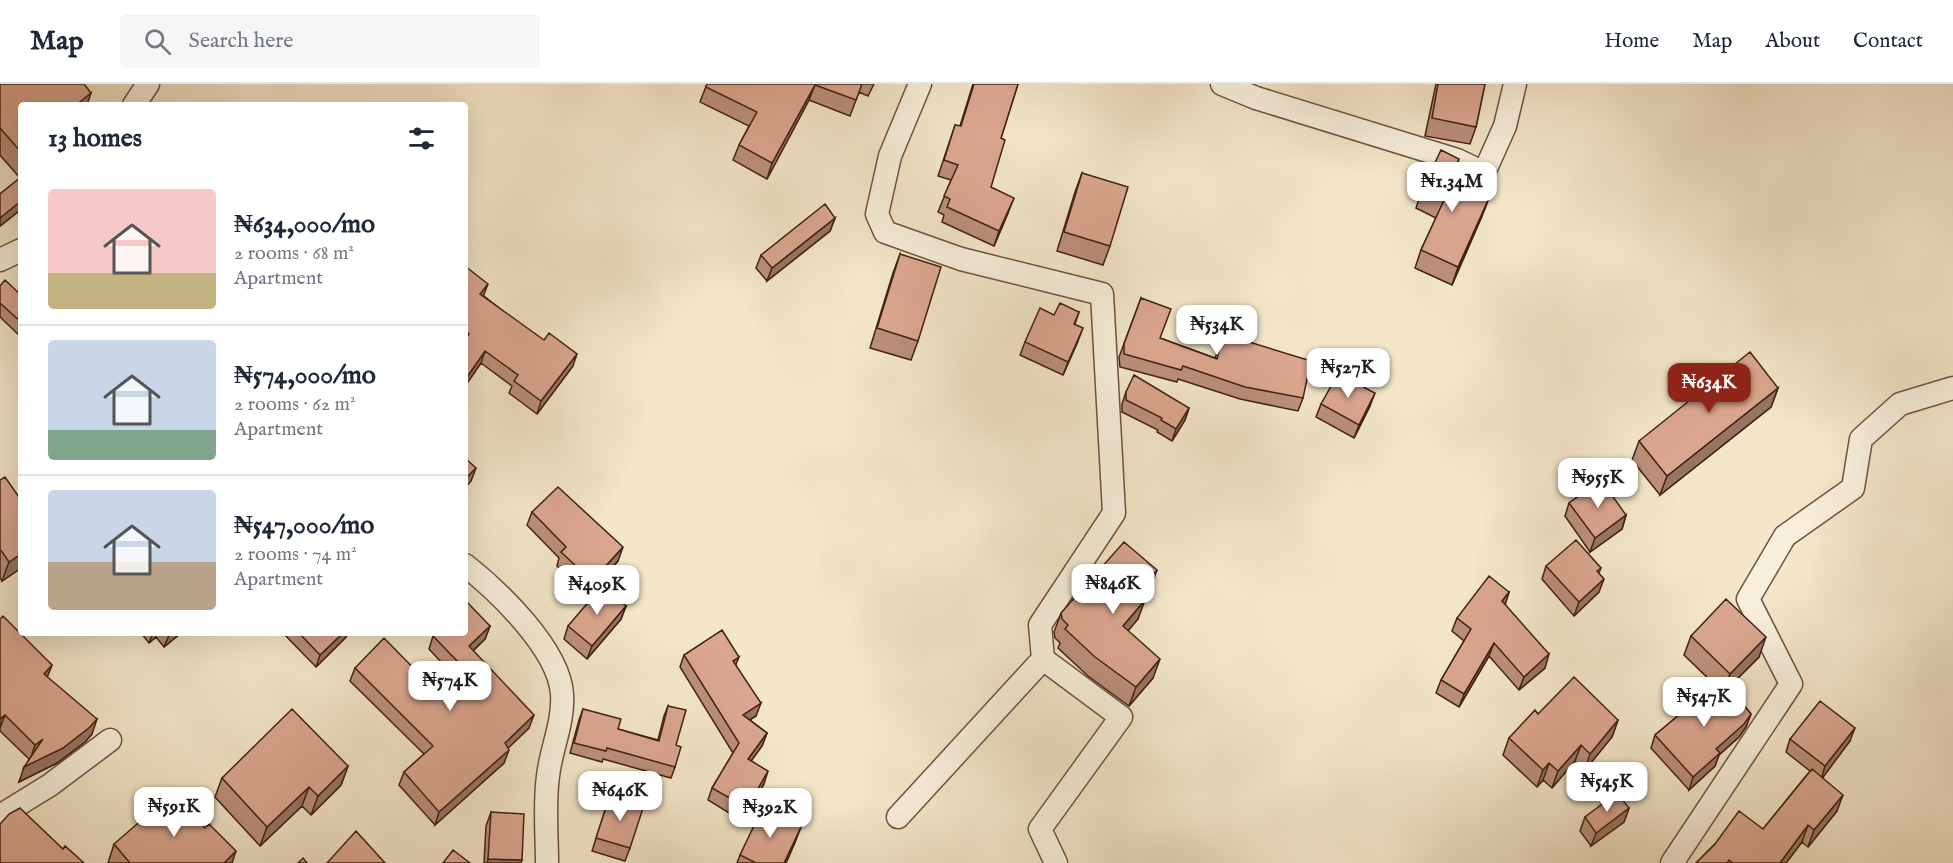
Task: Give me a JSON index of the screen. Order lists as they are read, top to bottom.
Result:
{
  "page": {
    "header": "Map",
    "search": "Search here",
    "nav": [
      "Home",
      "Map",
      "About",
      "Contact"
    ],
    "heading": "13 homes",
    "price": [
      "₦1.34M",
      "₦534K",
      "₦527K",
      "₦634K",
      "₦955K",
      "₦846K",
      "₦409K",
      "₦574K",
      "₦547K",
      "₦545K",
      "₦646K",
      "₦591K",
      "₦392K"
    ],
    "list": [
      {
        "name": "₦634,000/mo",
        "note": "2 rooms · 68 m² · Apartment"
      },
      {
        "name": "₦574,000/mo",
        "note": "2 rooms · 62 m² · Apartment"
      },
      {
        "name": "₦547,000/mo",
        "note": "2 rooms · 74 m² · Apartment"
      }
    ]
  }
}
